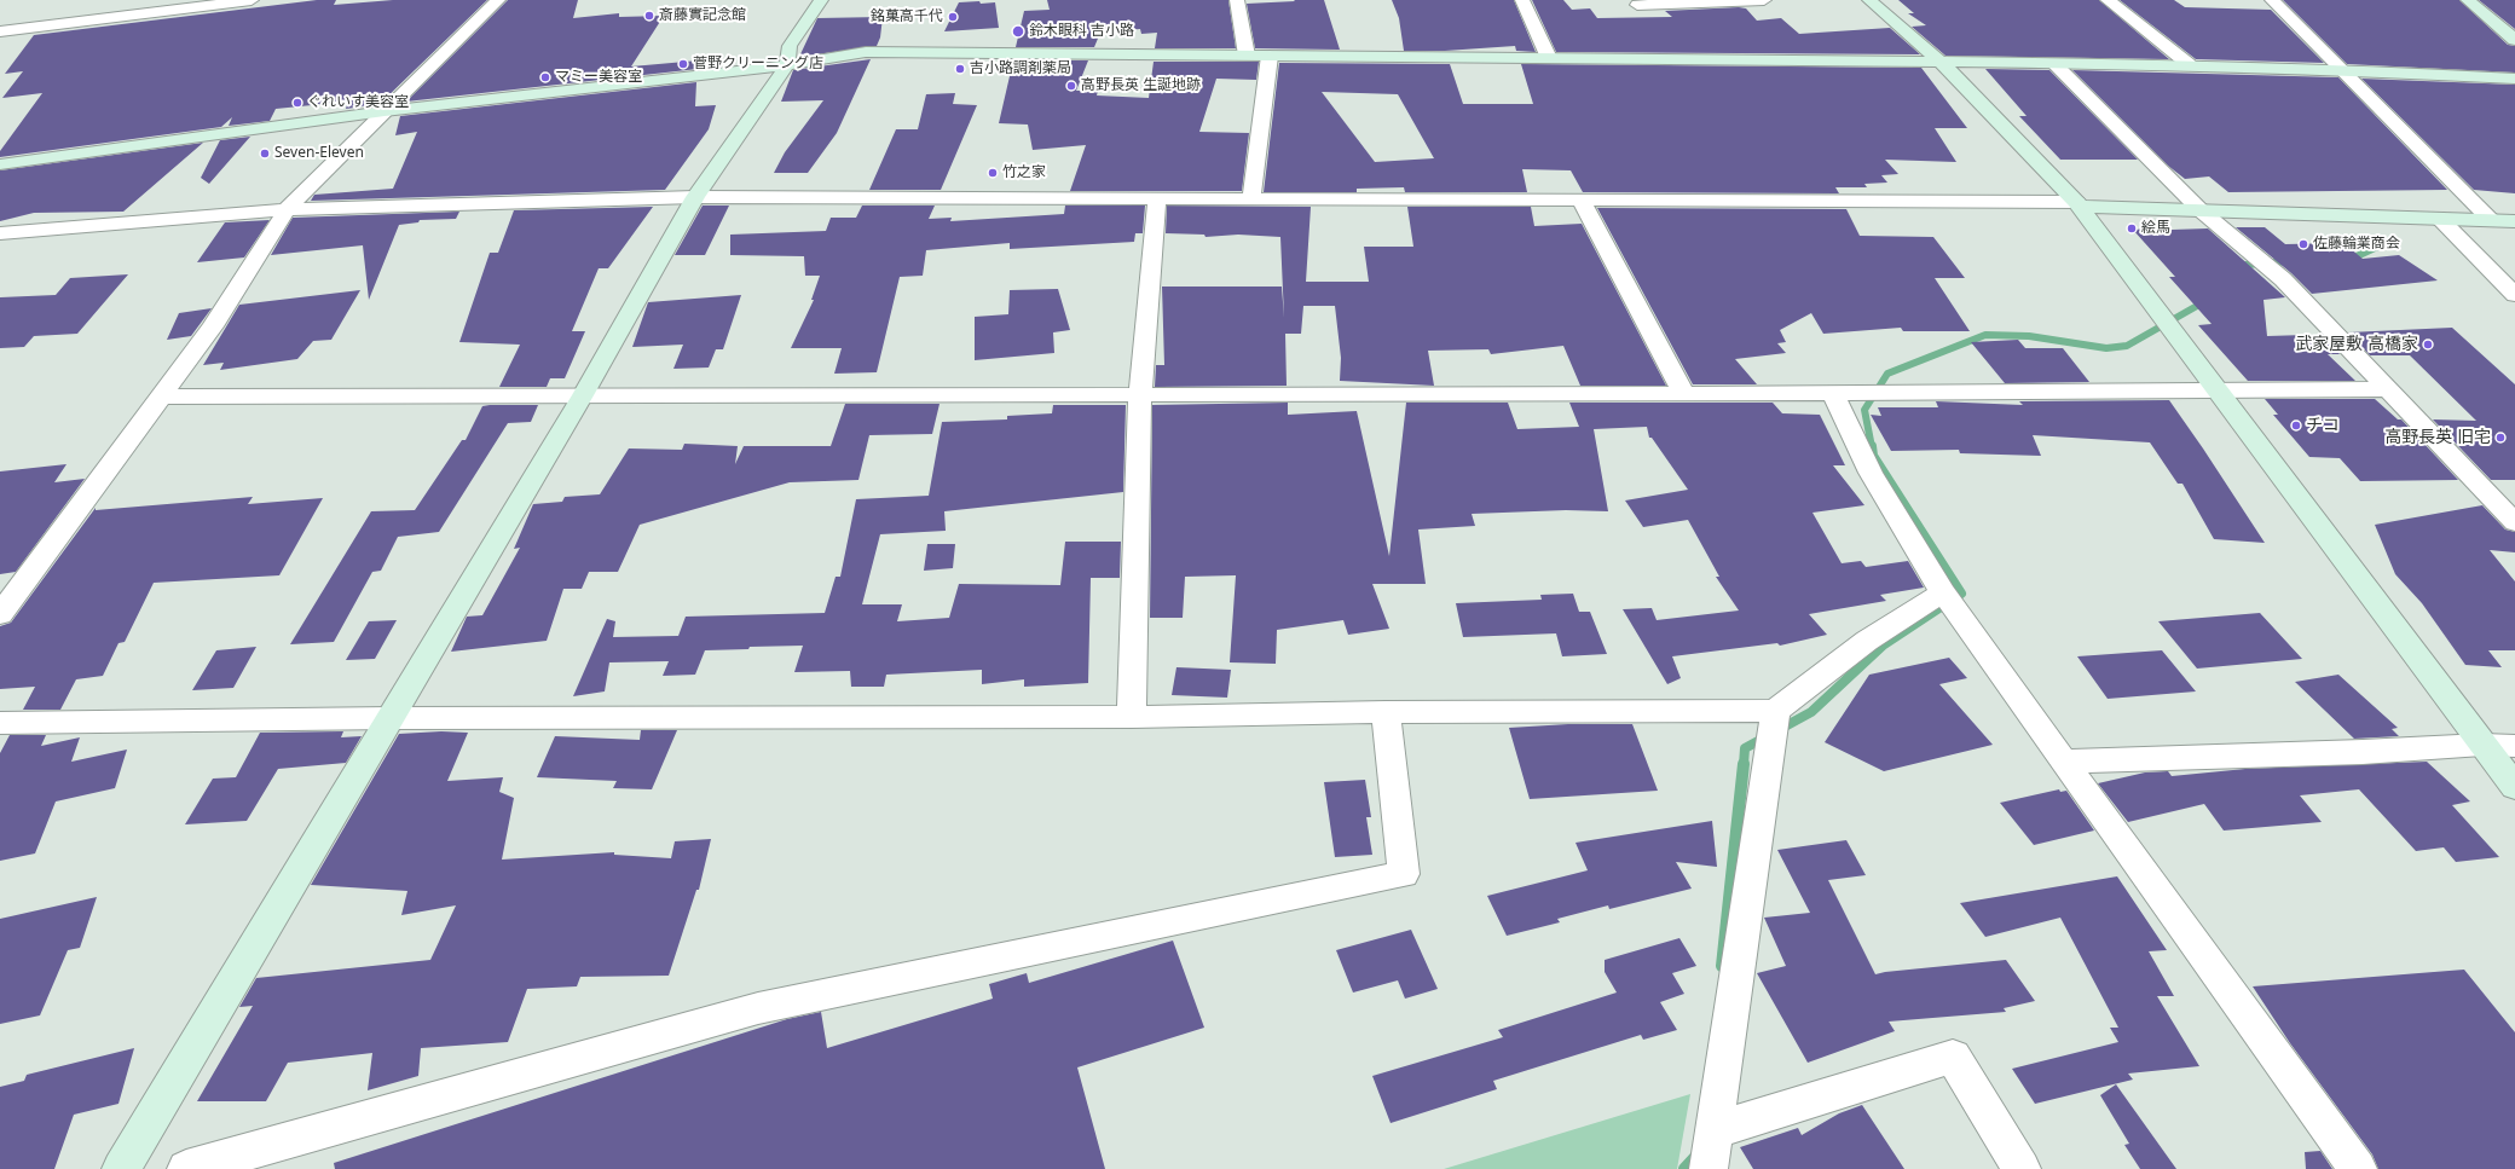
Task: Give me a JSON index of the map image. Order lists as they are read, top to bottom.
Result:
{
  "places": [
    "斎藤實記念館",
    "銘菓高千代",
    "鈴木眼科 吉小路",
    "菅野クリーニング店",
    "吉小路調剤薬局",
    "マミー美容室",
    "高野長英 生誕地跡",
    "ぐれいす美容室",
    "Seven-Eleven",
    "竹之家",
    "絵馬",
    "佐藤輪業商会",
    "武家屋敷 高橋家",
    "チコ",
    "高野長英 旧宅"
  ]
}
